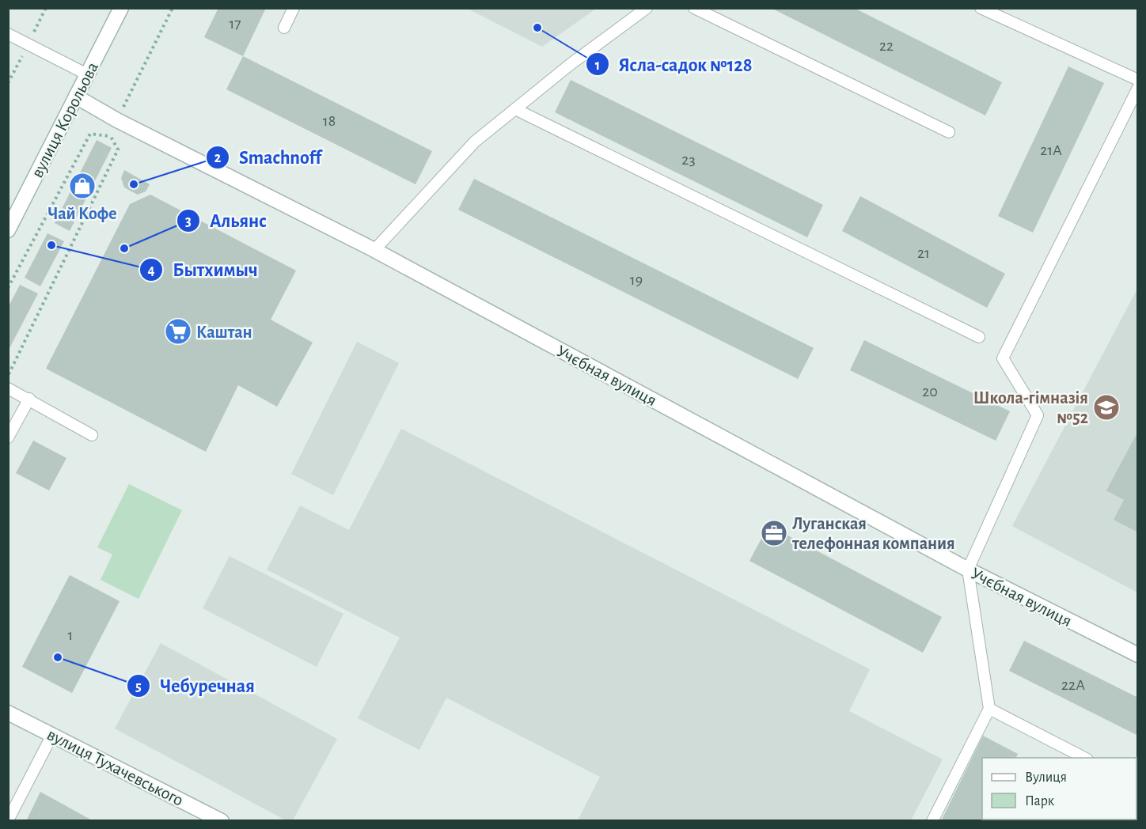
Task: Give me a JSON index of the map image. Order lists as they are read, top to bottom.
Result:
{
  "streets": {
    "street": ["вулиця Корольова", "Учєбная вулиця", "вулиця Тухачевського"]
  },
  "crossings": [
    ["вулиця Корольова", "Учєбная вулиця"]
  ],
  "places": {
    "other": [
      "Ясла-садок №128",
      "Smachnoff",
      "Бытхимыч",
      "Альянс",
      "Чебуречная"
    ],
    "shop": ["Чай Кофе"],
    "supermarket": ["Каштан"],
    "school or university": ["Школа-гімназія №52"],
    "office": ["Луганская телефонная компания"]
  },
  "house_numbers": [
    "17",
    "22",
    "18",
    "21А",
    "23",
    "21",
    "19",
    "20",
    "1",
    "22А"
  ],
  "legend": ["Вулиця", "Парк"]
}
